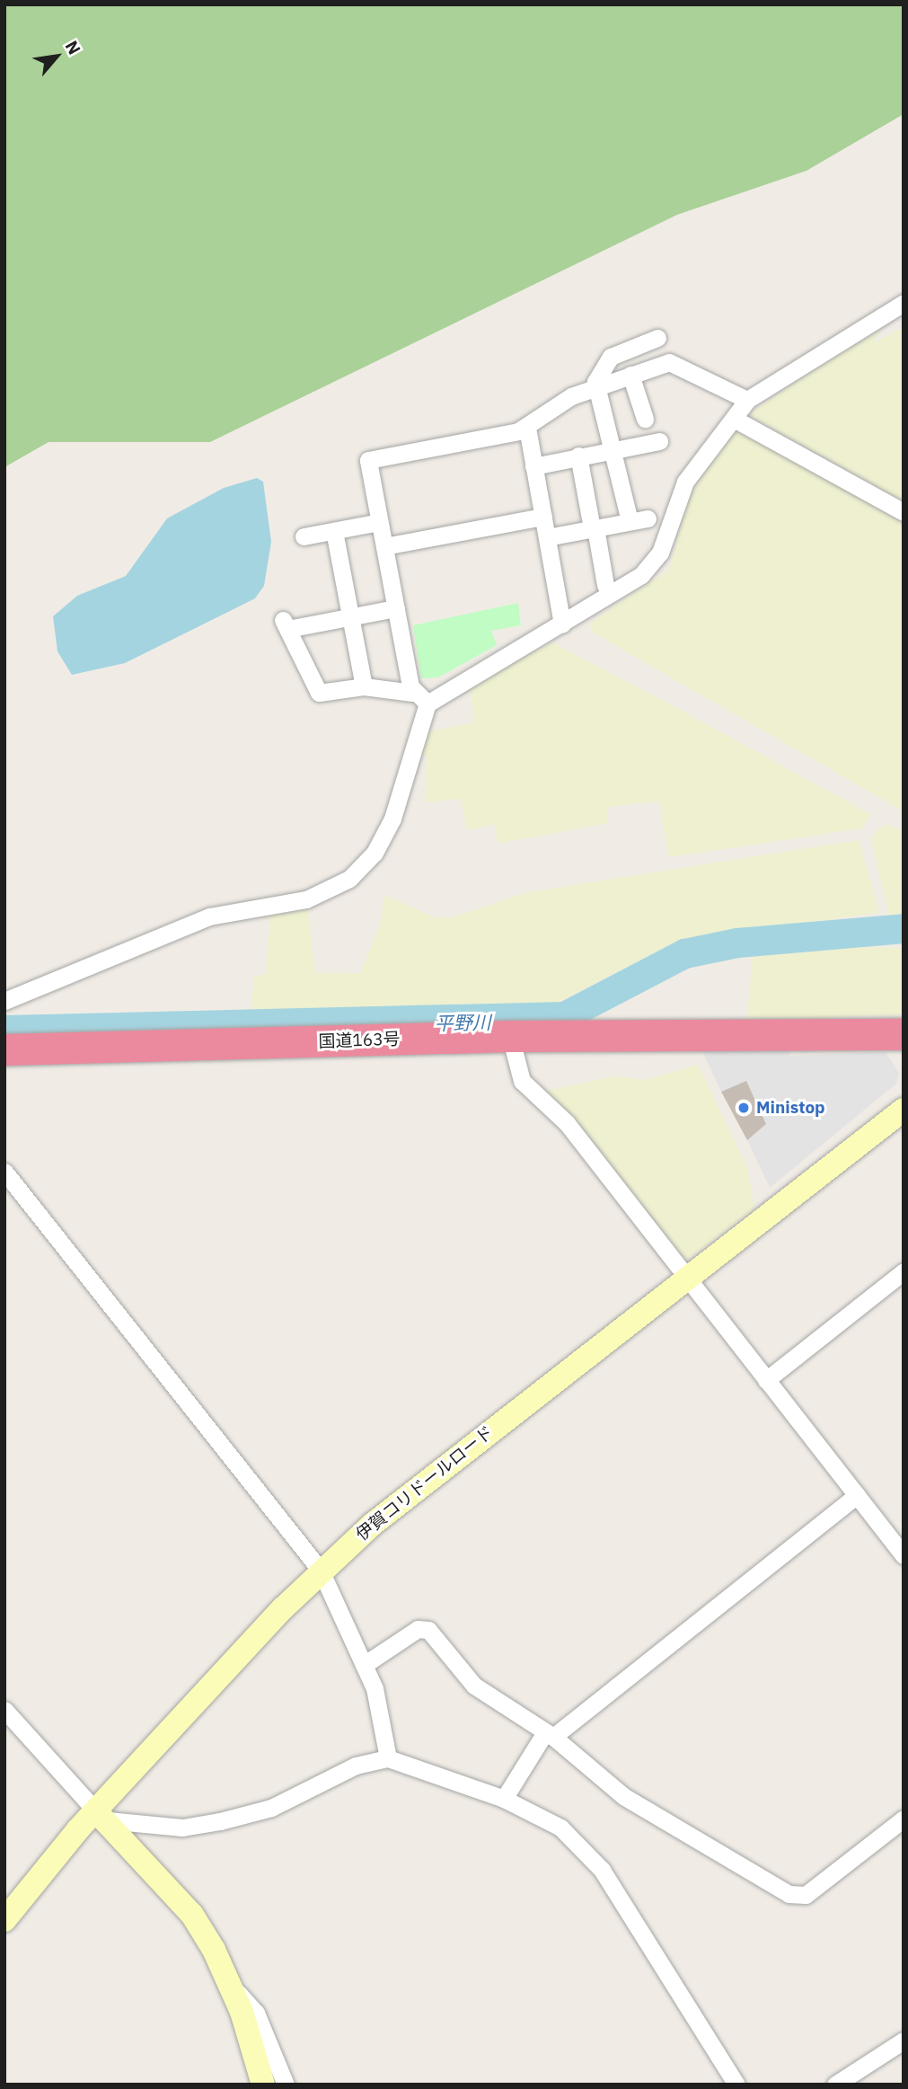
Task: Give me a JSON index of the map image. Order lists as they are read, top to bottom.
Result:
{
  "streets": {
    "highway": ["国道163号"],
    "street": ["伊賀コリドールロード"]
  },
  "water": ["平野川"],
  "places": ["Ministop"],
  "north": "top right"
}
